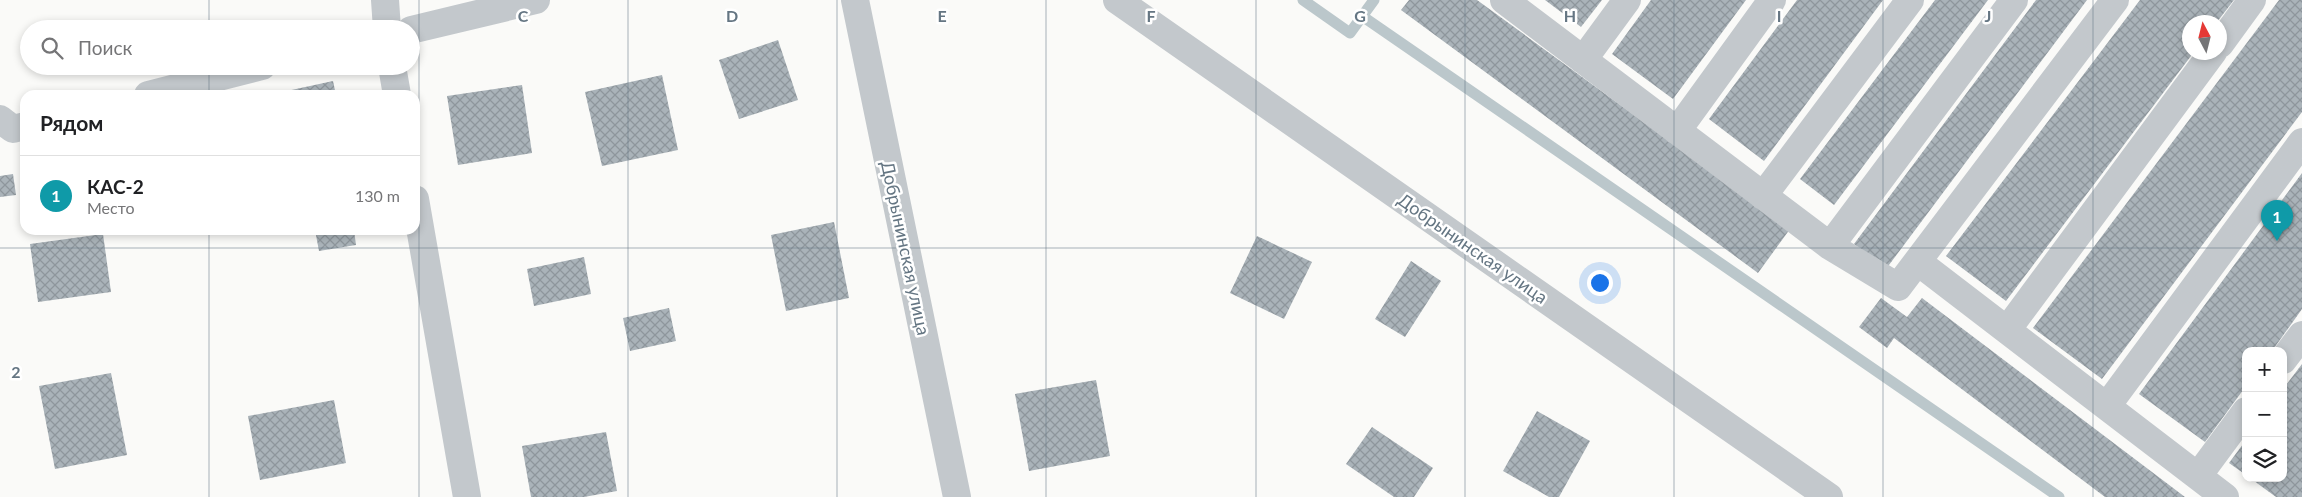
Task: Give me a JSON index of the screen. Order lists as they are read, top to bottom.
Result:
{
  "streets": {
    "street": ["Добрынинская улица"]
  },
  "north": "top",
  "page": {
    "search": "Поиск",
    "heading": "Рядом",
    "list": [
      {
        "mark": "1",
        "name": "КАС-2",
        "note": "Место",
        "value": "130 m"
      }
    ],
    "pins": "1",
    "map_buttons": ["+", "−"]
  },
  "grid": {
    "columns": [
      "C",
      "D",
      "E",
      "F",
      "G",
      "H",
      "I",
      "J"
    ],
    "rows": ["2"]
  }
}
